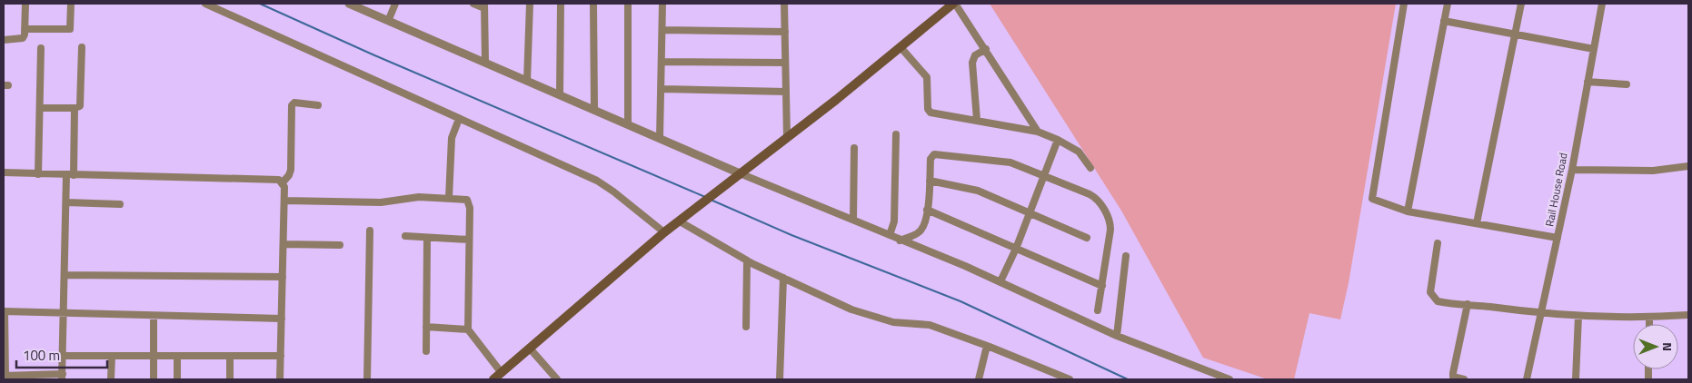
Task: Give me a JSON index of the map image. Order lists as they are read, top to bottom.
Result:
{
  "streets": {
    "street": ["Rail House Road"]
  },
  "scale_bar": "100 m",
  "north": "right"
}
